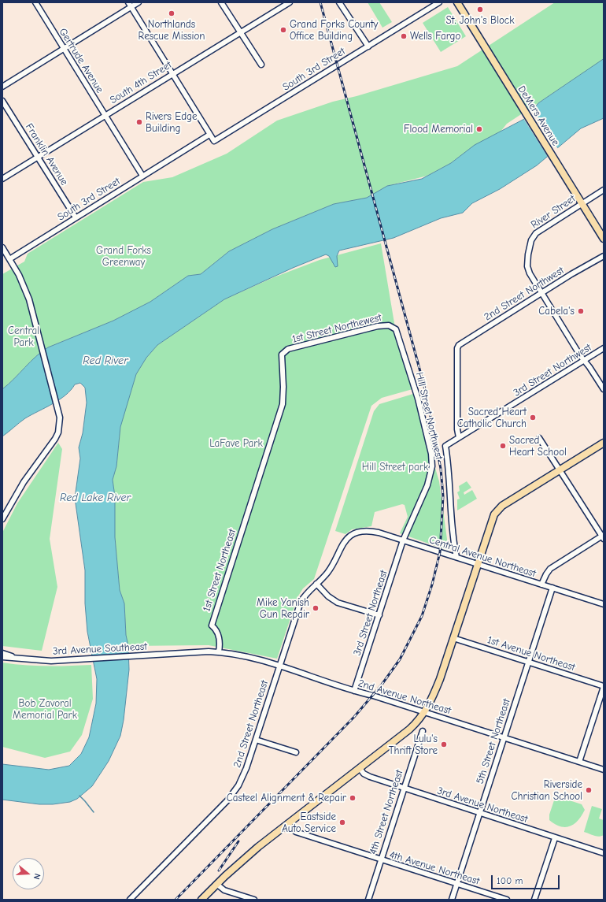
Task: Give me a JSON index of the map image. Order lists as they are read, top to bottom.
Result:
{
  "streets": {
    "main road": ["DeMers Avenue"],
    "street": [
      "Gertrude Avenue",
      "South 3rd Street",
      "South 4th Street",
      "Franklin Avenue",
      "River Street",
      "2nd Street Northwest",
      "1st Street Northewest",
      "3rd Street Northwest",
      "Hill Street Northwest",
      "Central Avenue Northeast",
      "1st Street Northeast",
      "3rd Street Northeast",
      "3rd Avenue Southeast",
      "1st Avenue Northeast",
      "2nd Avenue Northeast",
      "2nd Street Northeast",
      "5th Street Northeast",
      "3rd Avenue Northeast",
      "4th Street Northeast",
      "4th Avenue Northeast"
    ]
  },
  "crossings": [
    ["Gertrude Avenue", "South 3rd Street"],
    ["Gertrude Avenue", "South 4th Street"],
    ["South 3rd Street", "Franklin Avenue"],
    ["South 4th Street", "Franklin Avenue"],
    ["DeMers Avenue", "River Street"],
    ["River Street", "2nd Street Northwest"],
    ["River Street", "3rd Street Northwest"],
    ["2nd Street Northwest", "3rd Street Northwest"],
    ["1st Street Northewest", "Hill Street Northwest"],
    ["1st Street Northewest", "1st Street Northeast"],
    ["3rd Street Northwest", "Central Avenue Northeast"],
    ["Hill Street Northwest", "Central Avenue Northeast"],
    ["Hill Street Northwest", "3rd Street Northeast"],
    ["Central Avenue Northeast", "3rd Street Northeast"],
    ["Central Avenue Northeast", "2nd Street Northeast"],
    ["Central Avenue Northeast", "5th Street Northeast"],
    ["1st Street Northeast", "2nd Avenue Northeast"],
    ["3rd Street Northeast", "2nd Avenue Northeast"],
    ["3rd Avenue Southeast", "2nd Avenue Northeast"],
    ["1st Avenue Northeast", "5th Street Northeast"],
    ["2nd Avenue Northeast", "2nd Street Northeast"],
    ["2nd Avenue Northeast", "5th Street Northeast"],
    ["5th Street Northeast", "3rd Avenue Northeast"],
    ["5th Street Northeast", "4th Avenue Northeast"],
    ["3rd Avenue Northeast", "4th Street Northeast"],
    ["4th Street Northeast", "4th Avenue Northeast"]
  ],
  "water": ["Red River", "Red Lake River"],
  "parks": [
    "Grand Forks Greenway",
    "Central Park",
    "LaFave Park",
    "Hill Street park",
    "Bob Zavoral Memorial Park"
  ],
  "places": [
    "St. John's Block",
    "Northlands Rescue Mission",
    "Grand Forks County Office Building",
    "Wells Fargo",
    "Rivers Edge Building",
    "Flood Memorial",
    "Cabela's",
    "Sacred Heart Catholic Church",
    "Sacred Heart School",
    "Mike Yanish Gun Repair",
    "Lulu's Thrift Store",
    "Riverside Christian School",
    "Casteel Alignment & Repair",
    "Eastside Auto Service"
  ],
  "scale_bar": "100 m",
  "north": "right"
}
